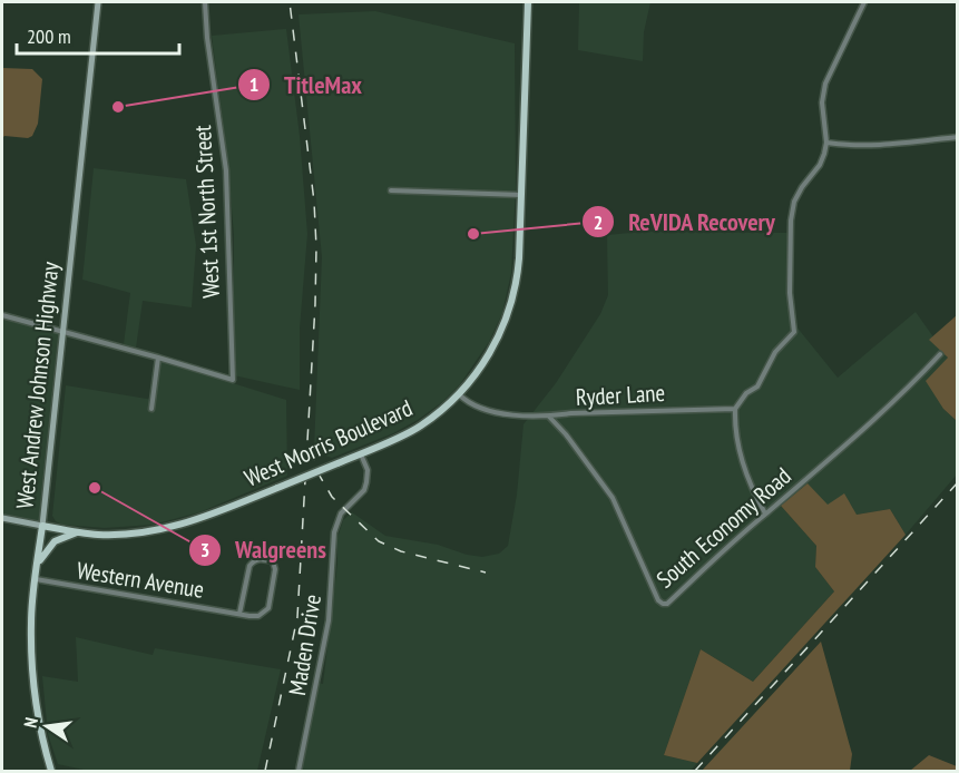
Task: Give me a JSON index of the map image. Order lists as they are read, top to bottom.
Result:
{
  "streets": {
    "main road": ["West Andrew Johnson Highway", "West Morris Boulevard"],
    "street": [
      "West 1st North Street",
      "Ryder Lane",
      "South Economy Road",
      "Western Avenue",
      "Maden Drive"
    ]
  },
  "crossings": [
    ["West Andrew Johnson Highway", "West Morris Boulevard"],
    ["West Andrew Johnson Highway", "Western Avenue"],
    ["Ryder Lane", "West Morris Boulevard"],
    ["Ryder Lane", "South Economy Road"],
    ["West Morris Boulevard", "Maden Drive"]
  ],
  "places": ["TitleMax", "ReVIDA Recovery", "Walgreens"],
  "scale_bar": "200 m",
  "north": "left"
}
